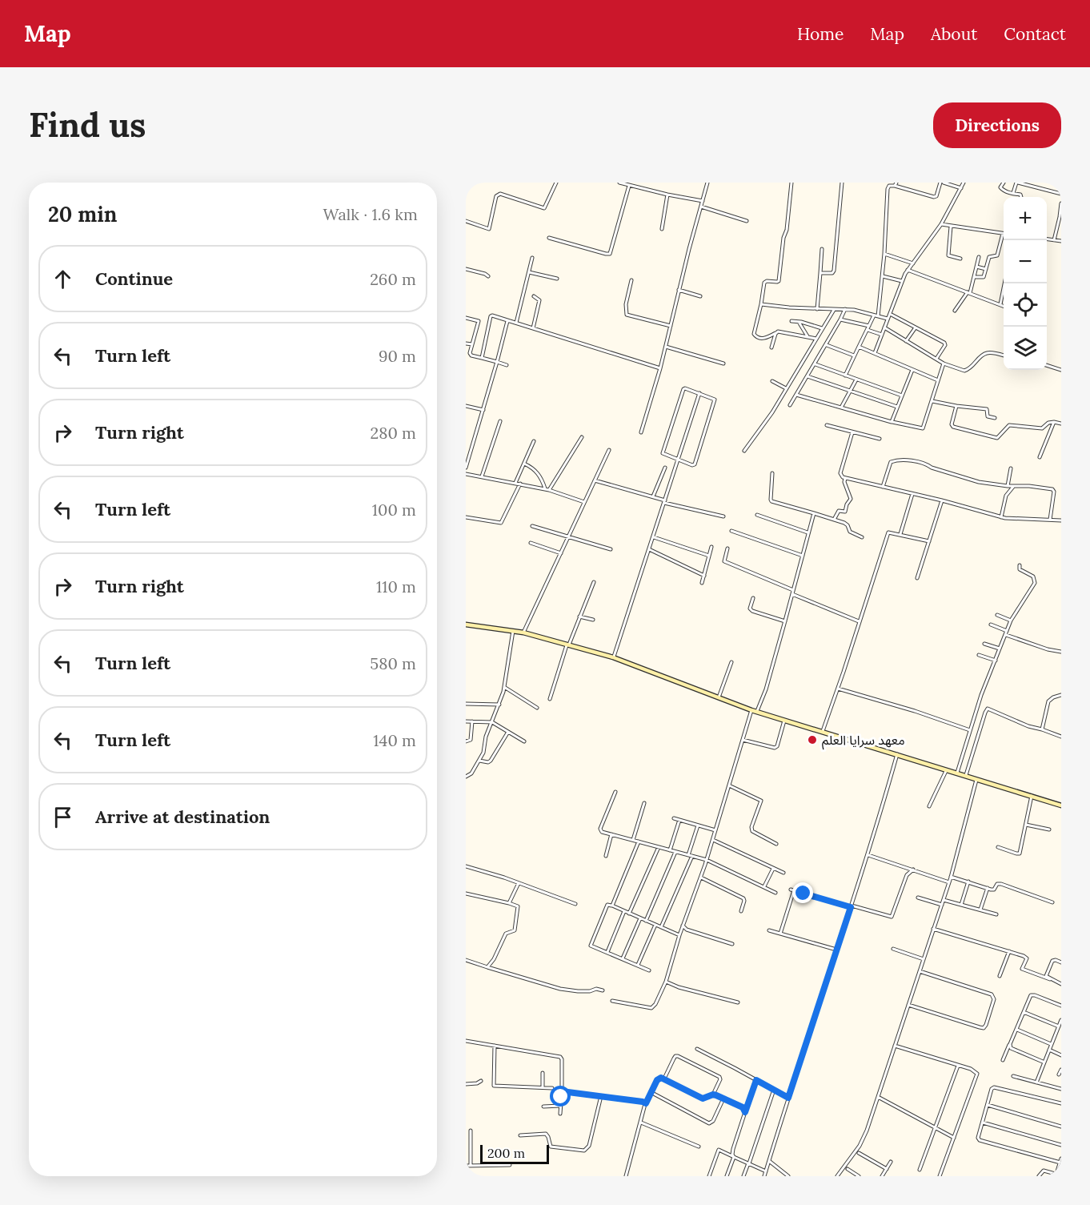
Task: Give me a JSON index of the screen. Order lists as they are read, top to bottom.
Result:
{
  "places": ["معهد سرايا العلم"],
  "scale_bar": "200 m",
  "page": {
    "header": "Map",
    "nav": [
      "Home",
      "Map",
      "About",
      "Contact"
    ],
    "buttons": "Directions",
    "title": "Find us",
    "heading": ["20 min", "Walk · 1.6 km"],
    "map_buttons": ["+", "−"],
    "list": [
      ["Continue", "260 m"],
      ["Turn left", "90 m"],
      ["Turn right", "280 m"],
      ["Turn left", "100 m"],
      ["Turn right", "110 m"],
      ["Turn left", "580 m"],
      ["Turn left", "140 m"],
      "Arrive at destination"
    ],
    "scale": "200 m"
  }
}
